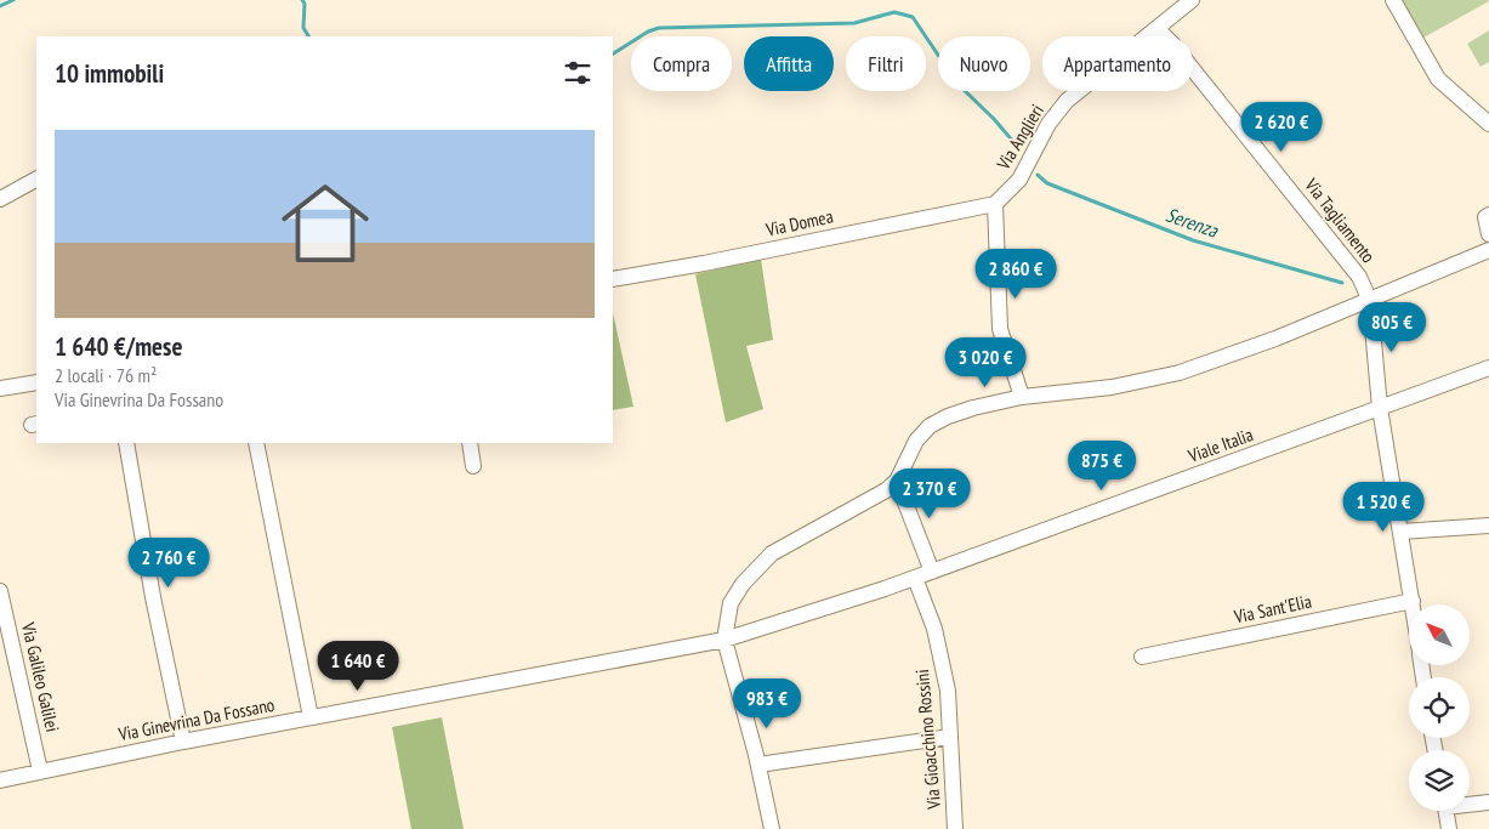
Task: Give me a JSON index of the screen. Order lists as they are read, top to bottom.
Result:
{
  "streets": {
    "street": [
      "Via Anglieri",
      "Via Tagliamento",
      "Via Domea",
      "Viale Italia",
      "Via Sant'Elia",
      "Via Galileo Galilei",
      "Via Ginevrina Da Fossano",
      "Via Gioacchino Rossini"
    ]
  },
  "crossings": [
    ["Via Anglieri", "Via Tagliamento"],
    ["Via Anglieri", "Via Domea"],
    ["Viale Italia", "Via Ginevrina Da Fossano"],
    ["Viale Italia", "Via Gioacchino Rossini"],
    ["Via Galileo Galilei", "Via Ginevrina Da Fossano"]
  ],
  "water": ["Serenza"],
  "north": "top left",
  "page": {
    "chip": [
      "Compra",
      "Affitta",
      "Filtri",
      "Nuovo",
      "Appartamento"
    ],
    "heading": "10 immobili",
    "price": [
      "2 620 €",
      "2 860 €",
      "805 €",
      "3 020 €",
      "875 €",
      "2 370 €",
      "1 520 €",
      "2 760 €",
      "1 640 €",
      "983 €"
    ],
    "list": [
      {
        "name": "1 640 €/mese",
        "note": "2 locali · 76 m² · Via Ginevrina Da Fossano"
      }
    ]
  }
}
